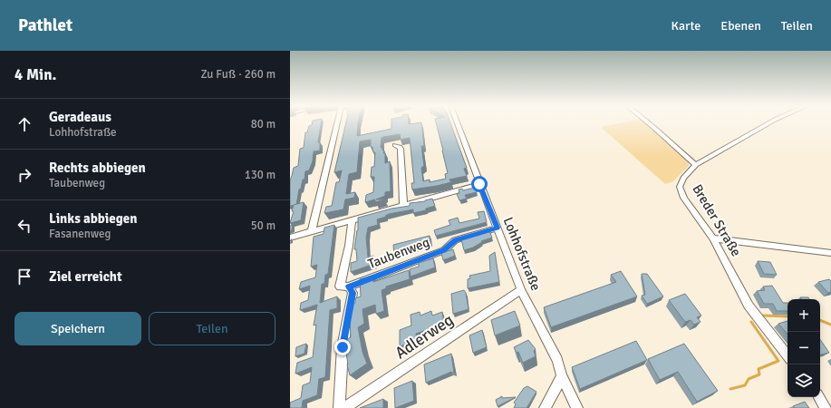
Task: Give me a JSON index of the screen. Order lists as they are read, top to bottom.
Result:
{
  "streets": {
    "street": [
      "Breder Straße",
      "Taubenweg",
      "Lohhofstraße",
      "Adlerweg"
    ]
  },
  "crossings": [
    ["Taubenweg", "Lohhofstraße"],
    ["Lohhofstraße", "Adlerweg"]
  ],
  "page": {
    "header": "Pathlet",
    "nav": ["Karte", "Ebenen", "Teilen"],
    "heading": ["4 Min.", "Zu Fuß · 260 m"],
    "list": [
      ["Geradeaus", "Lohhofstraße", "80 m"],
      ["Rechts abbiegen", "Taubenweg", "130 m"],
      ["Links abbiegen", "Fasanenweg", "50 m"],
      "Ziel erreicht"
    ],
    "map_buttons": ["+", "−"],
    "buttons": ["Speichern", "Teilen"]
  }
}
